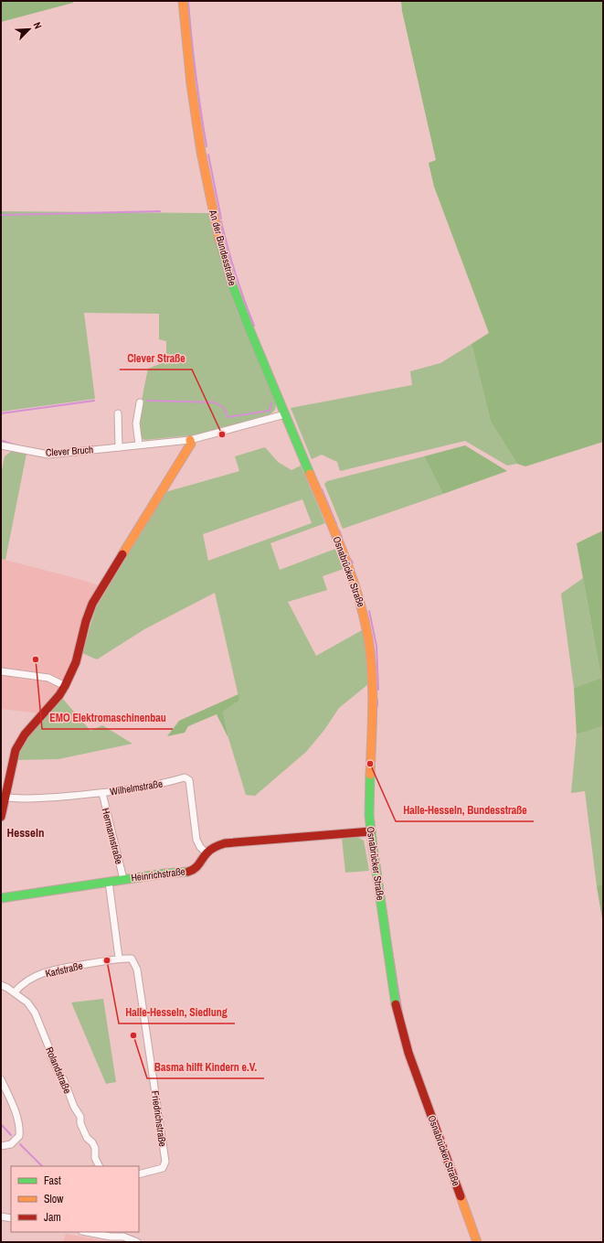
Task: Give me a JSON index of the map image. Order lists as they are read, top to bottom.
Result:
{
  "streets": {
    "main road": ["An der Bundesstraße", "Osnabrücker Straße", "Heinrichstraße"],
    "street": [
      "Clever Bruch",
      "Wilhelmstraße",
      "Hermannstraße",
      "Karlstraße",
      "Rolandstraße",
      "Friedrichstraße"
    ]
  },
  "crossings": [
    ["An der Bundesstraße", "Clever Bruch"],
    ["An der Bundesstraße", "Osnabrücker Straße"],
    ["Osnabrücker Straße", "Heinrichstraße"],
    ["Wilhelmstraße", "Hermannstraße"],
    ["Wilhelmstraße", "Heinrichstraße"],
    ["Hermannstraße", "Heinrichstraße"],
    ["Karlstraße", "Rolandstraße"],
    ["Karlstraße", "Friedrichstraße"]
  ],
  "districts": ["Hesseln"],
  "places": [
    "Clever Straße",
    "EMO Elektromaschinenbau",
    "Halle-Hesseln, Bundesstraße",
    "Halle-Hesseln, Siedlung",
    "Basma hilft Kindern e.V."
  ],
  "legend": ["Fast", "Slow", "Jam"],
  "north": "top right"
}
